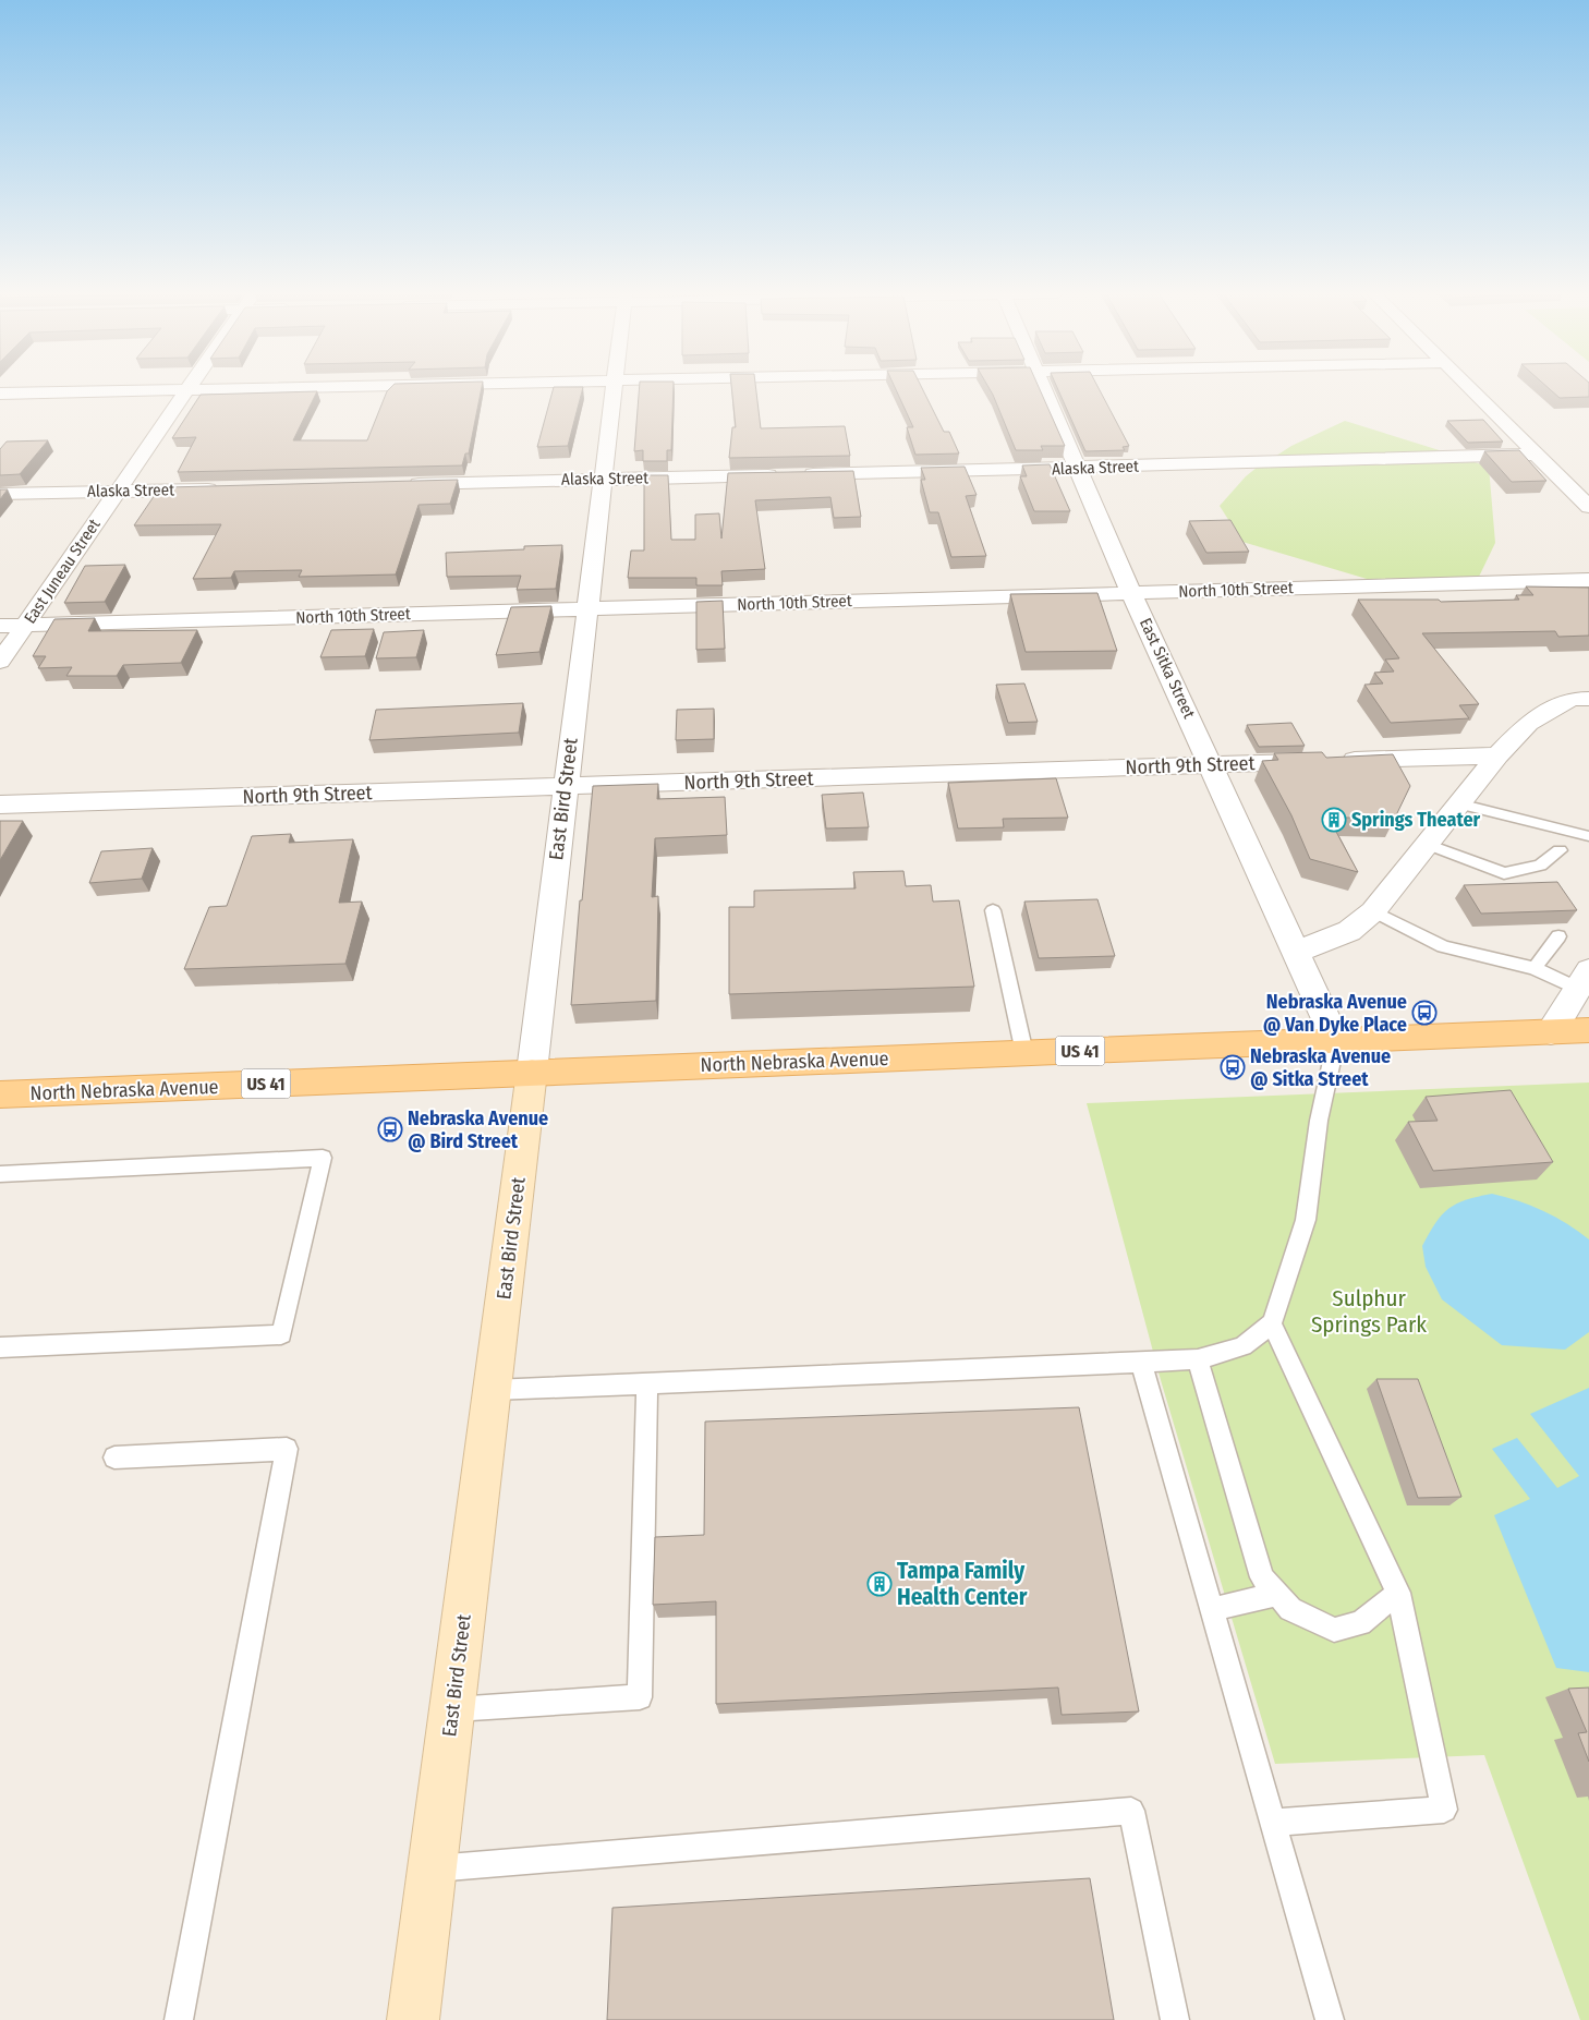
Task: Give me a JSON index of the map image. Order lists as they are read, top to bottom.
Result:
{
  "streets": {
    "main road": ["US 41", "North Nebraska Avenue"],
    "street": [
      "Alaska Street",
      "East Juneau Street",
      "North 10th Street",
      "East Sitka Street",
      "North 9th Street",
      "East Bird Street"
    ]
  },
  "crossings": [
    ["Alaska Street", "East Juneau Street"],
    ["Alaska Street", "East Sitka Street"],
    ["Alaska Street", "East Bird Street"],
    ["East Juneau Street", "North 10th Street"],
    ["North 10th Street", "East Sitka Street"],
    ["North 10th Street", "East Bird Street"],
    ["East Sitka Street", "North 9th Street"],
    ["East Sitka Street", "North Nebraska Avenue"],
    ["North 9th Street", "East Bird Street"],
    ["East Bird Street", "North Nebraska Avenue"]
  ],
  "parks": ["Sulphur Springs Park"],
  "places": {
    "building": ["Springs Theater", "Tampa Family Health Center"],
    "bus stop": ["Nebraska Avenue @ Van Dyke Place", "Nebraska Avenue @ Sitka Street", "Nebraska Avenue @ Bird Street"]
  }
}
